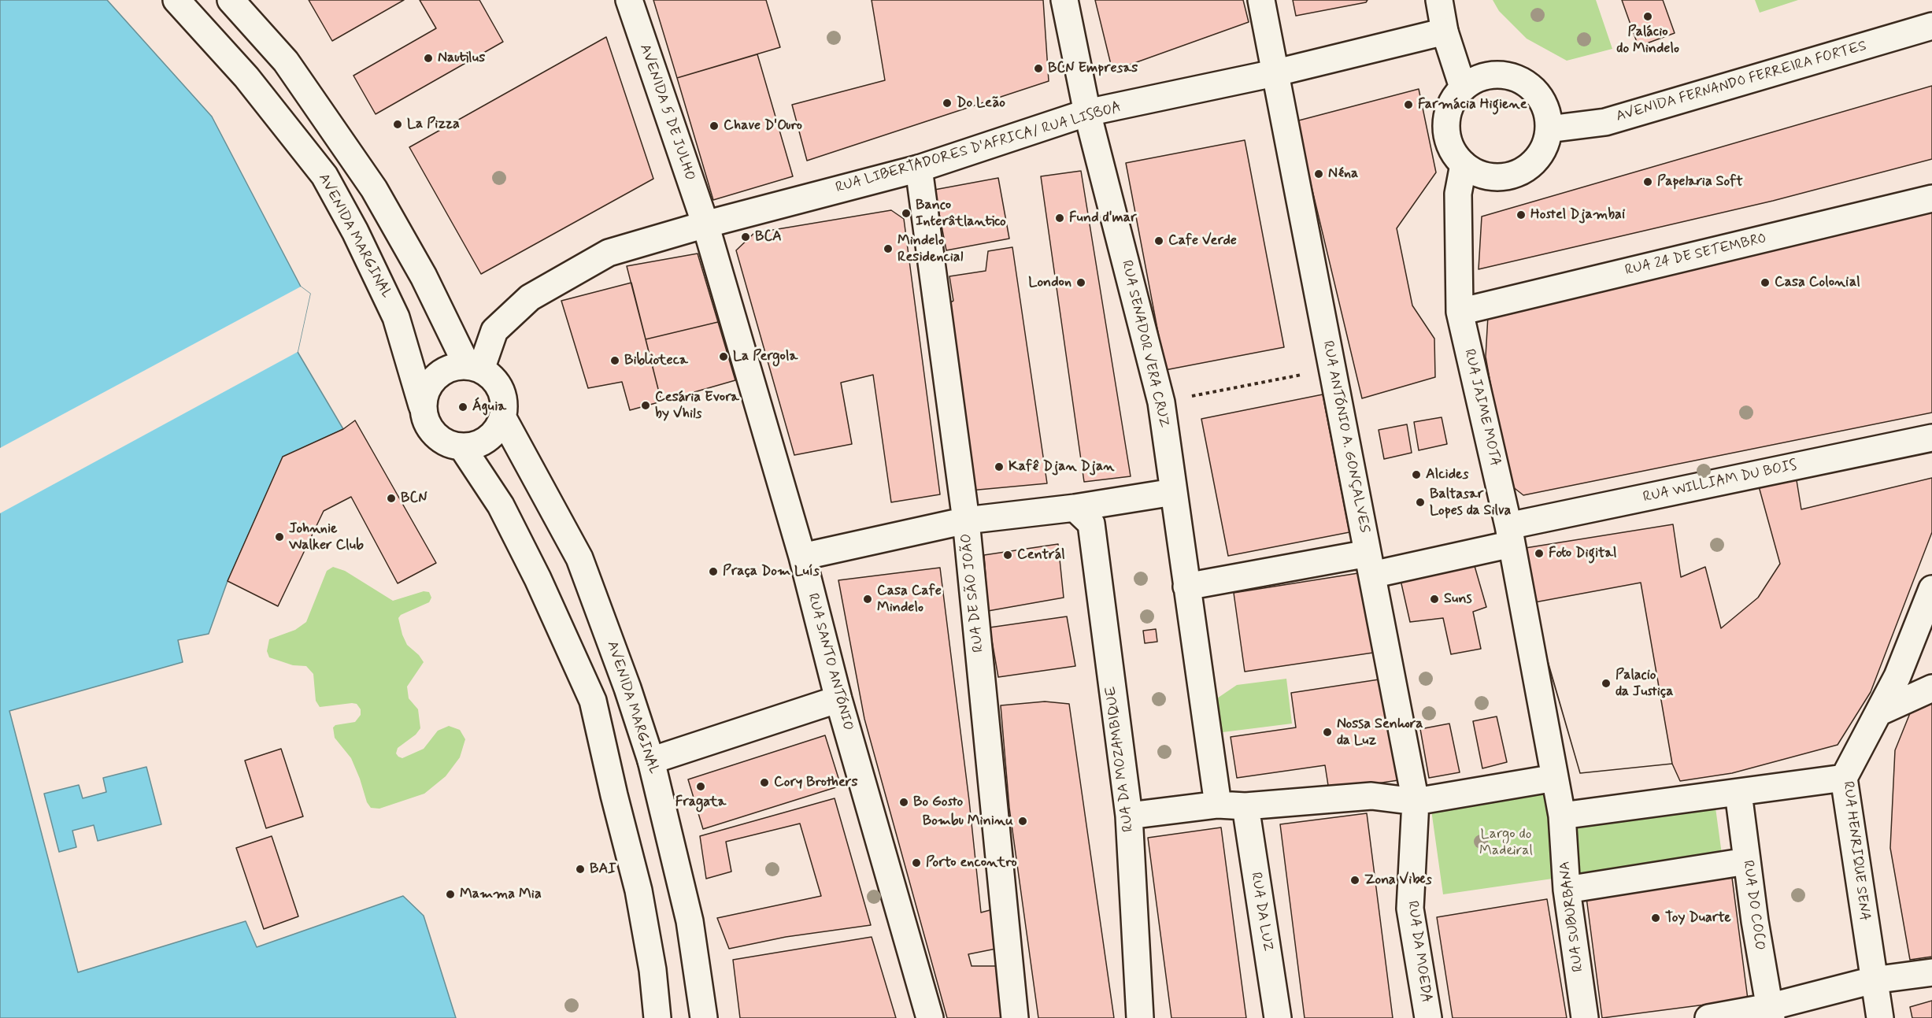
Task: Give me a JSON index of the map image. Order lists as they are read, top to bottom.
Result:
{
  "streets": {
    "street": [
      "AVENIDA FERNANDO FERREIRA FORTES",
      "AVENIDA 5 DE JULHO",
      "RUA LIBERTADORES D'AFRICA/ RUA LISBOA",
      "AVENIDA MARGINAL",
      "RUA 24 DE SETEMBRO",
      "RUA SENADOR VERA CRUZ",
      "RUA JAIME MOTA",
      "RUA ANTÓNIO A. GONÇALVES",
      "RUA WILLIAM DU BOIS",
      "RUA DE SÃO JOÃO",
      "RUA SANTO ANTÓNIO",
      "RUA DA MOZAMBIQUE",
      "RUA HENRIQUE SENA",
      "RUA DO COCO",
      "RUA DA LUZ",
      "RUA SUBURBANA",
      "RUA DA MOEDA"
    ]
  },
  "crossings": [
    ["AVENIDA FERNANDO FERREIRA FORTES", "RUA JAIME MOTA"],
    ["AVENIDA 5 DE JULHO", "RUA LIBERTADORES D'AFRICA/ RUA LISBOA"],
    ["AVENIDA 5 DE JULHO", "RUA SANTO ANTÓNIO"],
    ["RUA LIBERTADORES D'AFRICA/ RUA LISBOA", "AVENIDA MARGINAL"],
    ["RUA LIBERTADORES D'AFRICA/ RUA LISBOA", "RUA SENADOR VERA CRUZ"],
    ["RUA LIBERTADORES D'AFRICA/ RUA LISBOA", "RUA ANTÓNIO A. GONÇALVES"],
    ["RUA LIBERTADORES D'AFRICA/ RUA LISBOA", "RUA DE SÃO JOÃO"],
    ["RUA LIBERTADORES D'AFRICA/ RUA LISBOA", "RUA SANTO ANTÓNIO"],
    ["RUA 24 DE SETEMBRO", "RUA JAIME MOTA"],
    ["RUA SENADOR VERA CRUZ", "RUA WILLIAM DU BOIS"],
    ["RUA JAIME MOTA", "RUA WILLIAM DU BOIS"],
    ["RUA JAIME MOTA", "RUA SUBURBANA"],
    ["RUA ANTÓNIO A. GONÇALVES", "RUA WILLIAM DU BOIS"],
    ["RUA ANTÓNIO A. GONÇALVES", "RUA DA MOEDA"]
  ],
  "parks": ["Largo do Madeiral"],
  "places": [
    "Palácio do Mindelo",
    "Nautilus",
    "BCN Empresas",
    "Do Leão",
    "Farmácia Higiene",
    "La Pizza",
    "Chave D'Ouro",
    "Néna",
    "Papelaria Soft",
    "Banco Interâtlantico",
    "Hostel Djambai",
    "Fund d'mar",
    "BCA",
    "Cafe Verde",
    "Mindelo Residencial",
    "London",
    "Casa Colonial",
    "La Pergola",
    "Biblioteca",
    "Cesária Evora by Vhils",
    "Águia",
    "Kafê Djan Djan",
    "Alcides",
    "BCN",
    "Baltasar Lopes da Silva",
    "Johnnie Walker Club",
    "Foto Digital",
    "Centrál",
    "Praça Dom Luís",
    "Casa Cafe Mindelo",
    "Suns",
    "Palacio da Justiça",
    "Nossa Senhora da Luz",
    "Cory Brothers",
    "Fragata",
    "Bo Gosto",
    "Bombu Mininu",
    "Porto encontro",
    "BAI",
    "Zona Vibes",
    "Mamma Mia",
    "Toy Duarte"
  ]
}
